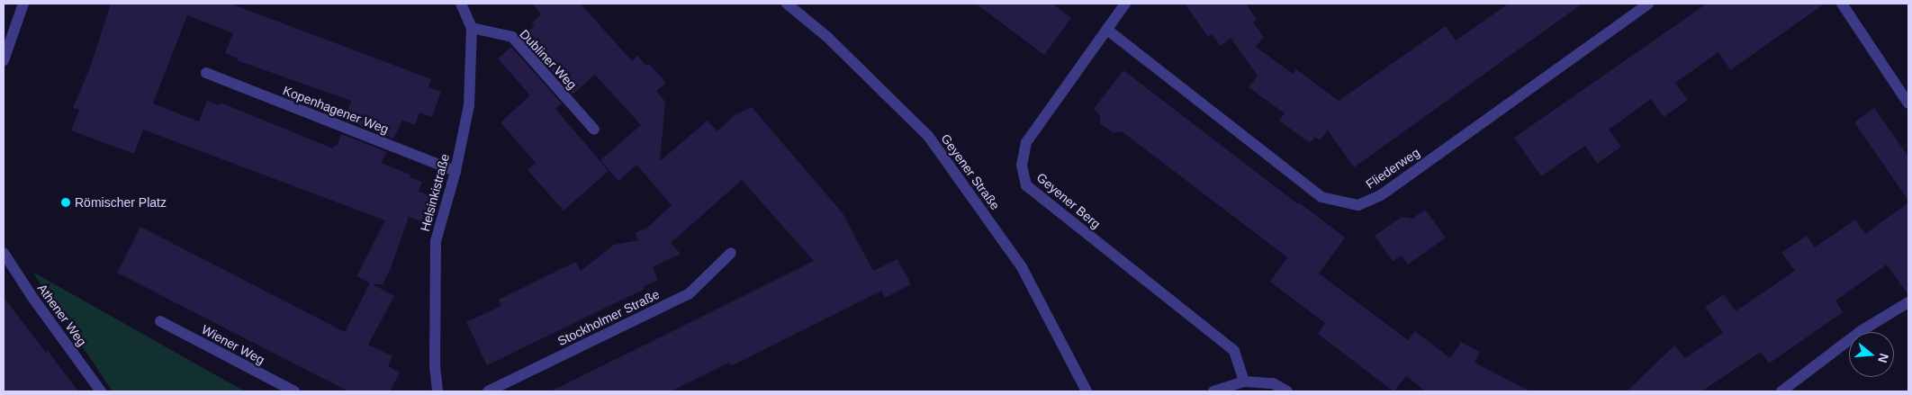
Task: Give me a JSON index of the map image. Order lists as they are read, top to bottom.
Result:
{
  "streets": {
    "street": [
      "Dubliner Weg",
      "Kopenhagener Weg",
      "Fliederweg",
      "Geyener Straße",
      "Helsinkistraße",
      "Geyener Berg",
      "Athener Weg",
      "Stockholmer Straße",
      "Wiener Weg"
    ]
  },
  "crossings": [
    ["Dubliner Weg", "Helsinkistraße"],
    ["Kopenhagener Weg", "Helsinkistraße"],
    ["Fliederweg", "Geyener Berg"]
  ],
  "places": ["Römischer Platz"],
  "north": "right"
}
